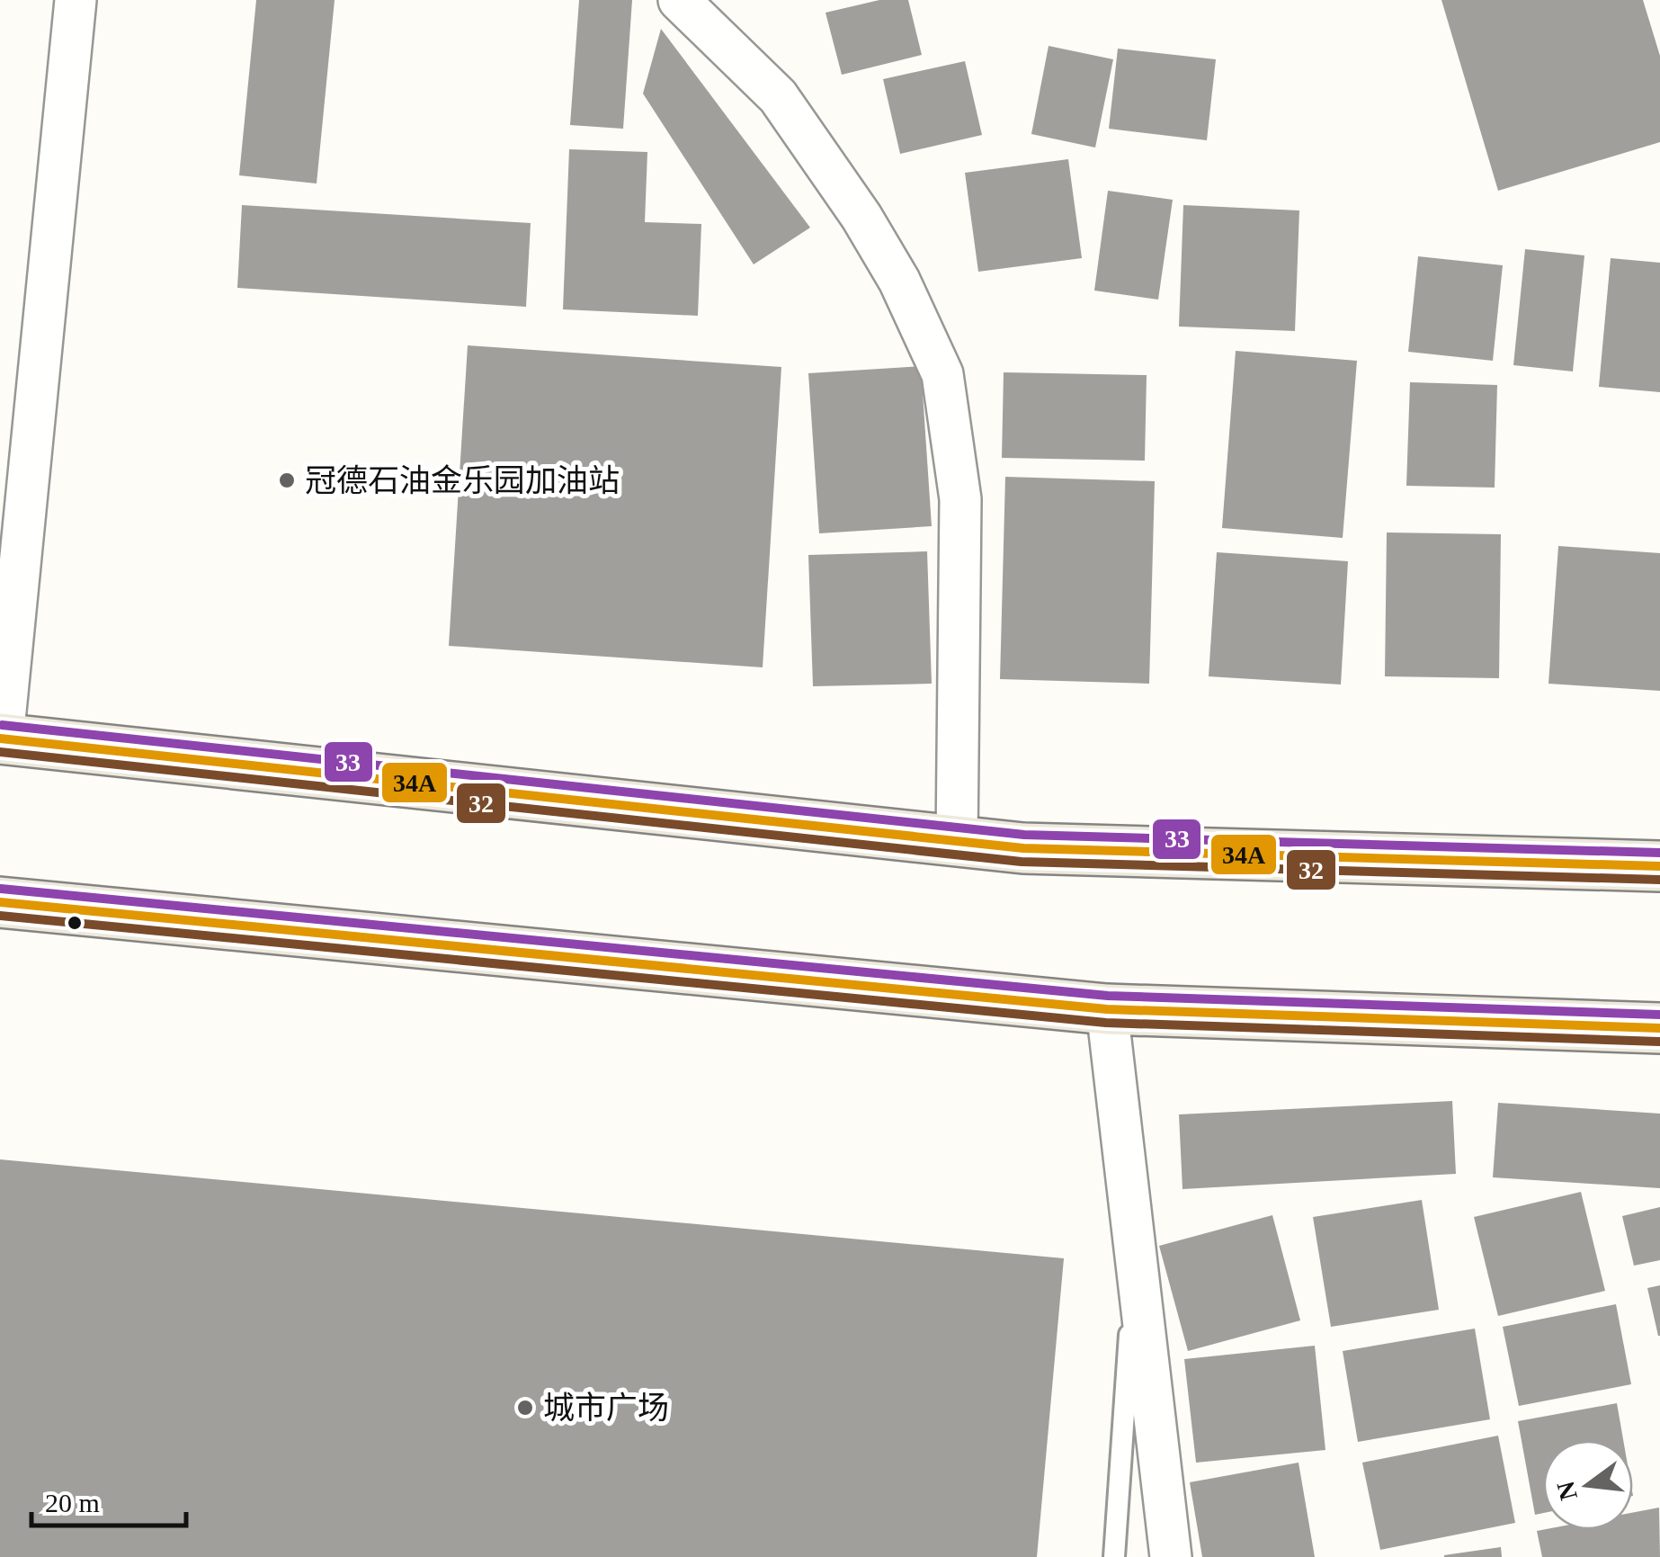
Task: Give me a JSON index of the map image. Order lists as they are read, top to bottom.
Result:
{
  "places": ["冠德石油金乐园加油站", "城市广场"],
  "lines": ["transit line 33", "transit line 34A", "transit line 32"],
  "scale_bar": "20 m",
  "north": "left"
}
